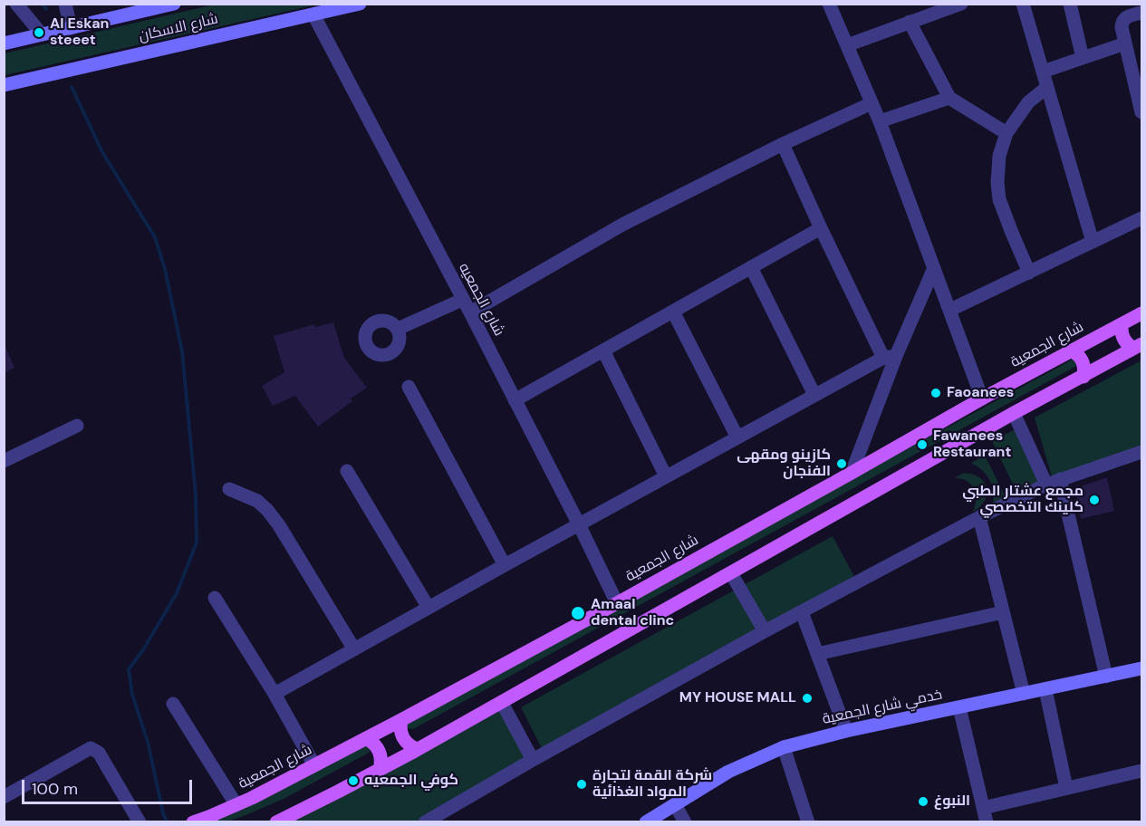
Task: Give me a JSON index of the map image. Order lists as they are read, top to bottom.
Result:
{
  "streets": {
    "main road": ["شارع الجمعية"],
    "street": ["شارع الاسكان", "شارع الجمعيه", "خدمي شارع الجمعية"]
  },
  "crossings": [
    ["شارع الاسكان", "شارع الجمعيه"],
    ["شارع الجمعيه", "شارع الجمعية"]
  ],
  "places": [
    "Al Eskan steeet",
    "Faoanees",
    "Fawanees Restaurant",
    "كازينو ومقهى الفنجان",
    "مجمع عشتار الطبي كلينك التخصصي",
    "Amaal dental clinc",
    "MY HOUSE MALL",
    "كوفي الجمعيه",
    "شركة القمة لتجارة المواد الغذائية",
    "النبوغ"
  ],
  "scale_bar": "100 m"
}
